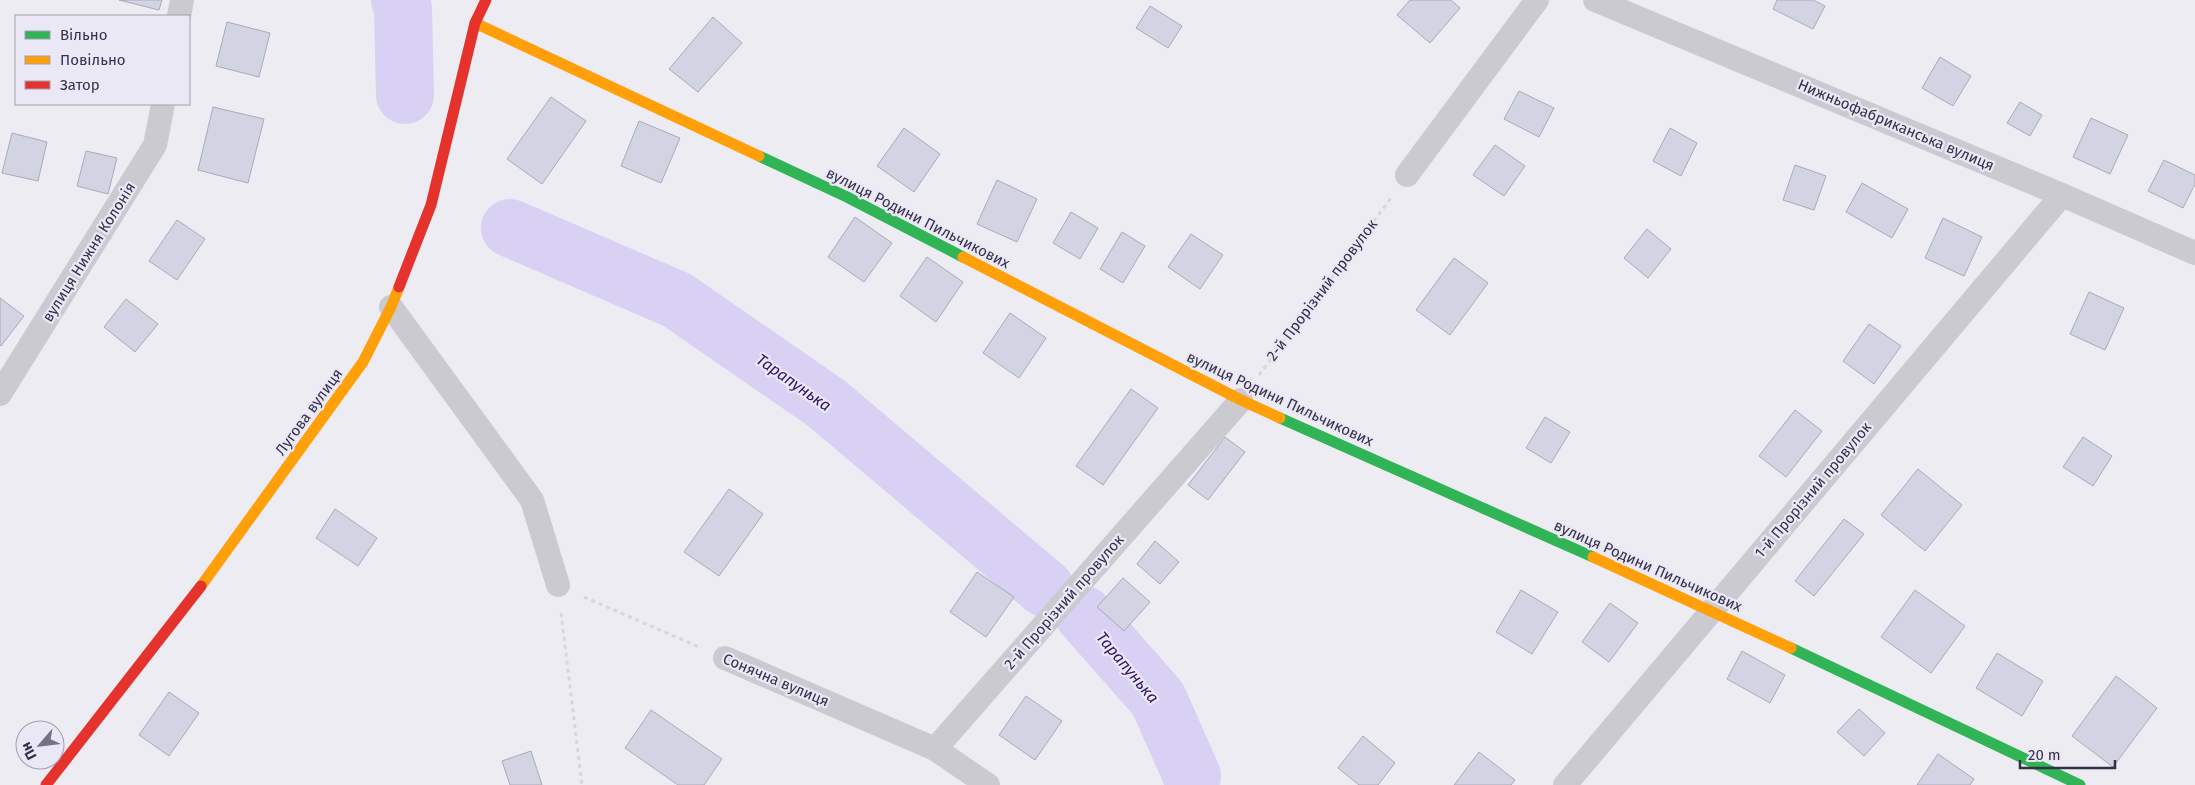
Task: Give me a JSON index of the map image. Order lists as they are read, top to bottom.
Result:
{
  "streets": {
    "street": [
      "Нижньофабриканська вулиця",
      "вулиця Родини Пильчикових",
      "вулиця Нижня Колонія",
      "2-й Прорізний провулок",
      "Лугова вулиця",
      "1-й Прорізний провулок",
      "Сонячна вулиця"
    ]
  },
  "crossings": [
    ["Нижньофабриканська вулиця", "1-й Прорізний провулок"],
    ["вулиця Родини Пильчикових", "2-й Прорізний провулок"],
    ["вулиця Родини Пильчикових", "Лугова вулиця"],
    ["вулиця Родини Пильчикових", "1-й Прорізний провулок"],
    ["2-й Прорізний провулок", "Сонячна вулиця"]
  ],
  "water": ["Тарапунька"],
  "legend": ["Вільно", "Повільно", "Затор"],
  "scale_bar": "20 m",
  "north": "bottom left"
}
